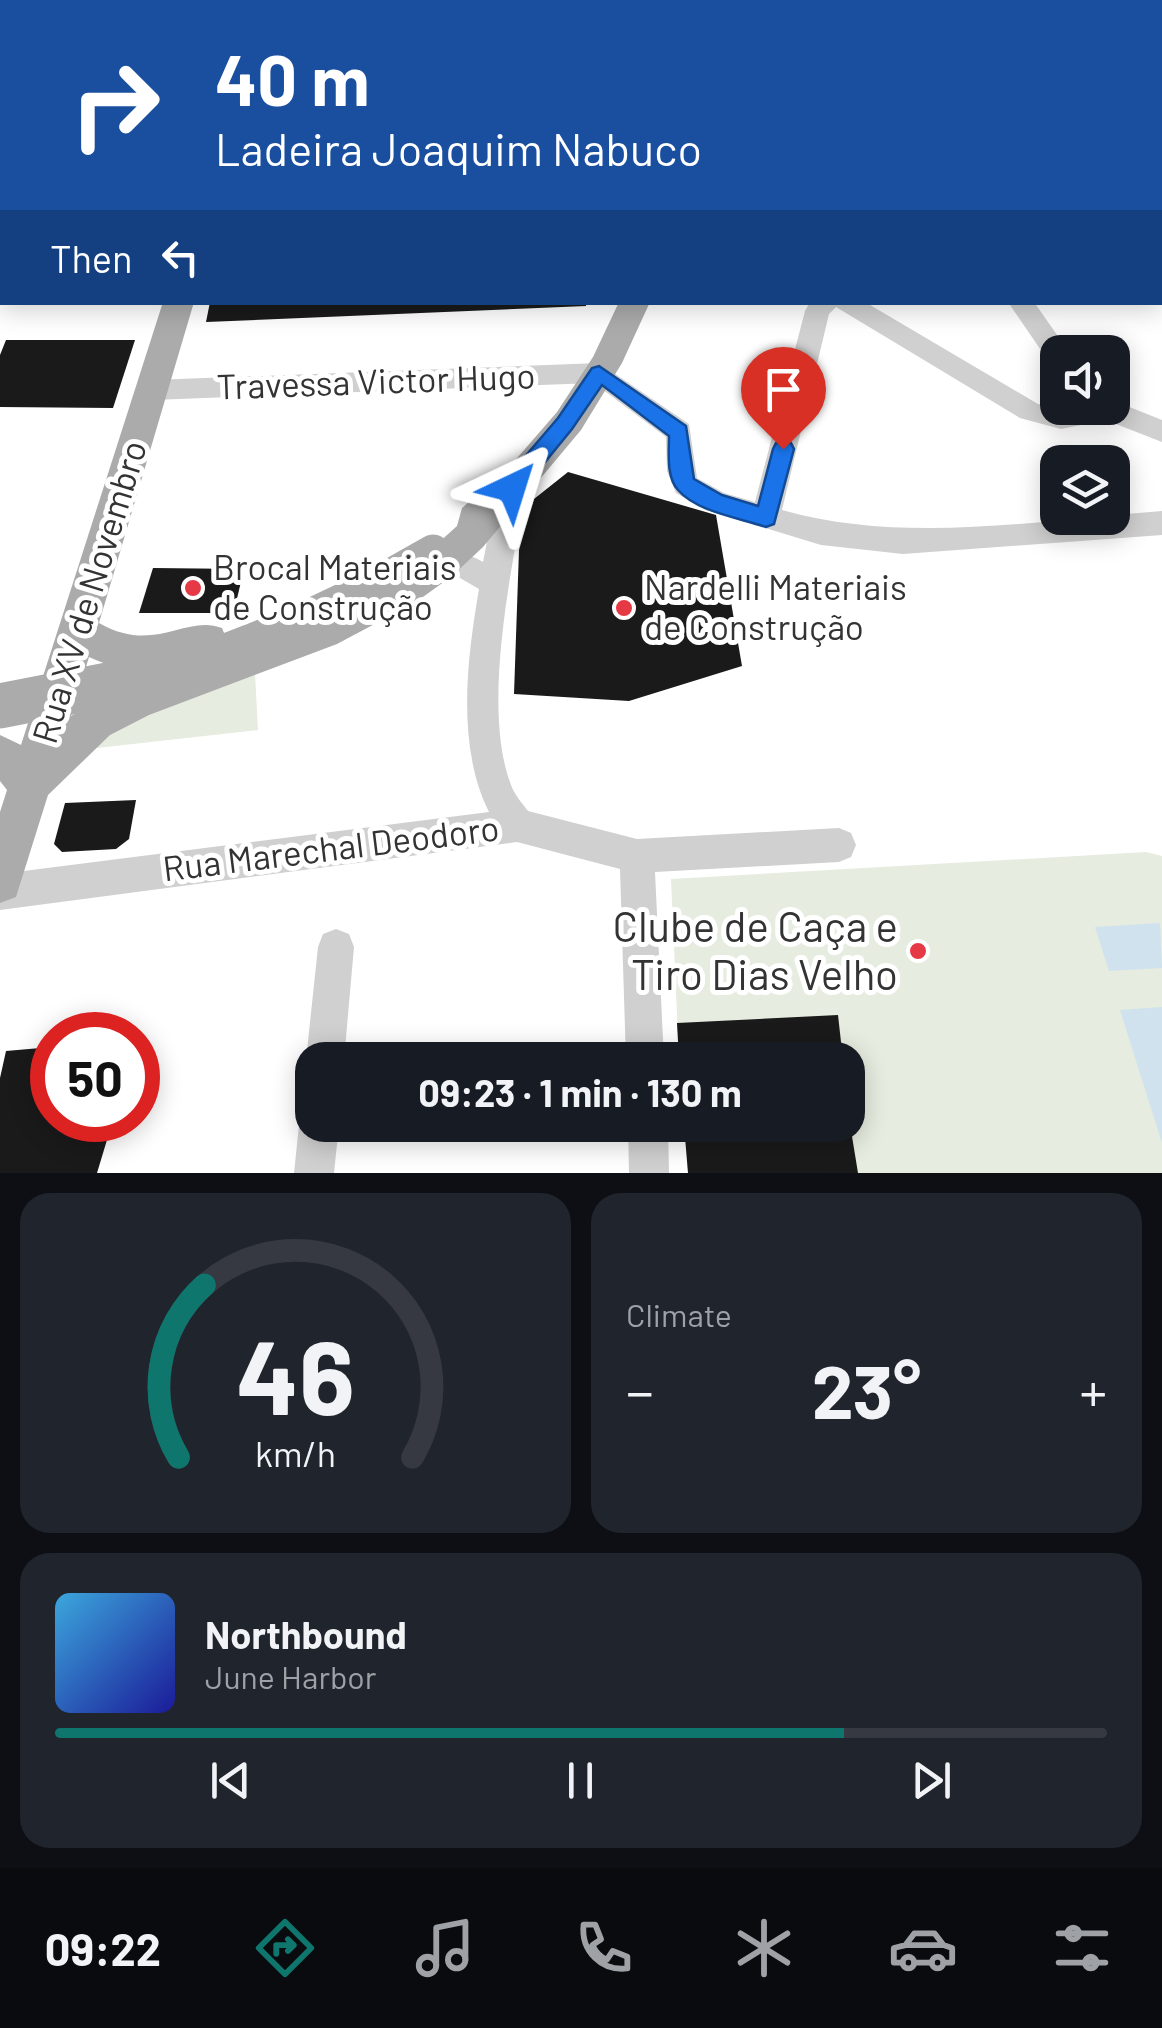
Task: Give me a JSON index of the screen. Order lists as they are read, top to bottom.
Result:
{
  "streets": {
    "main road": ["Rua XV de Novembro"],
    "street": ["Travessa Victor Hugo", "Rua Marechal Deodoro"]
  },
  "crossings": [
    ["Travessa Victor Hugo", "Rua XV de Novembro"],
    ["Rua XV de Novembro", "Rua Marechal Deodoro"]
  ],
  "places": ["Brocal Materiais de Construção", "Nardelli Materiais de Construção", "Clube de Caça e Tiro Dias Velho"],
  "page": {
    "turn": ["40 m", "Ladeira Joaquim Nabuco"],
    "then": "Then",
    "limit": "50",
    "trip": "09:23 · 1 min · 130 m",
    "tile": "Climate",
    "heat": ["−", "23°", "+"],
    "song": ["Northbound", "June Harbor"],
    "tabs": "09:22",
    "gauge": ["46", "km/h"]
  }
}
